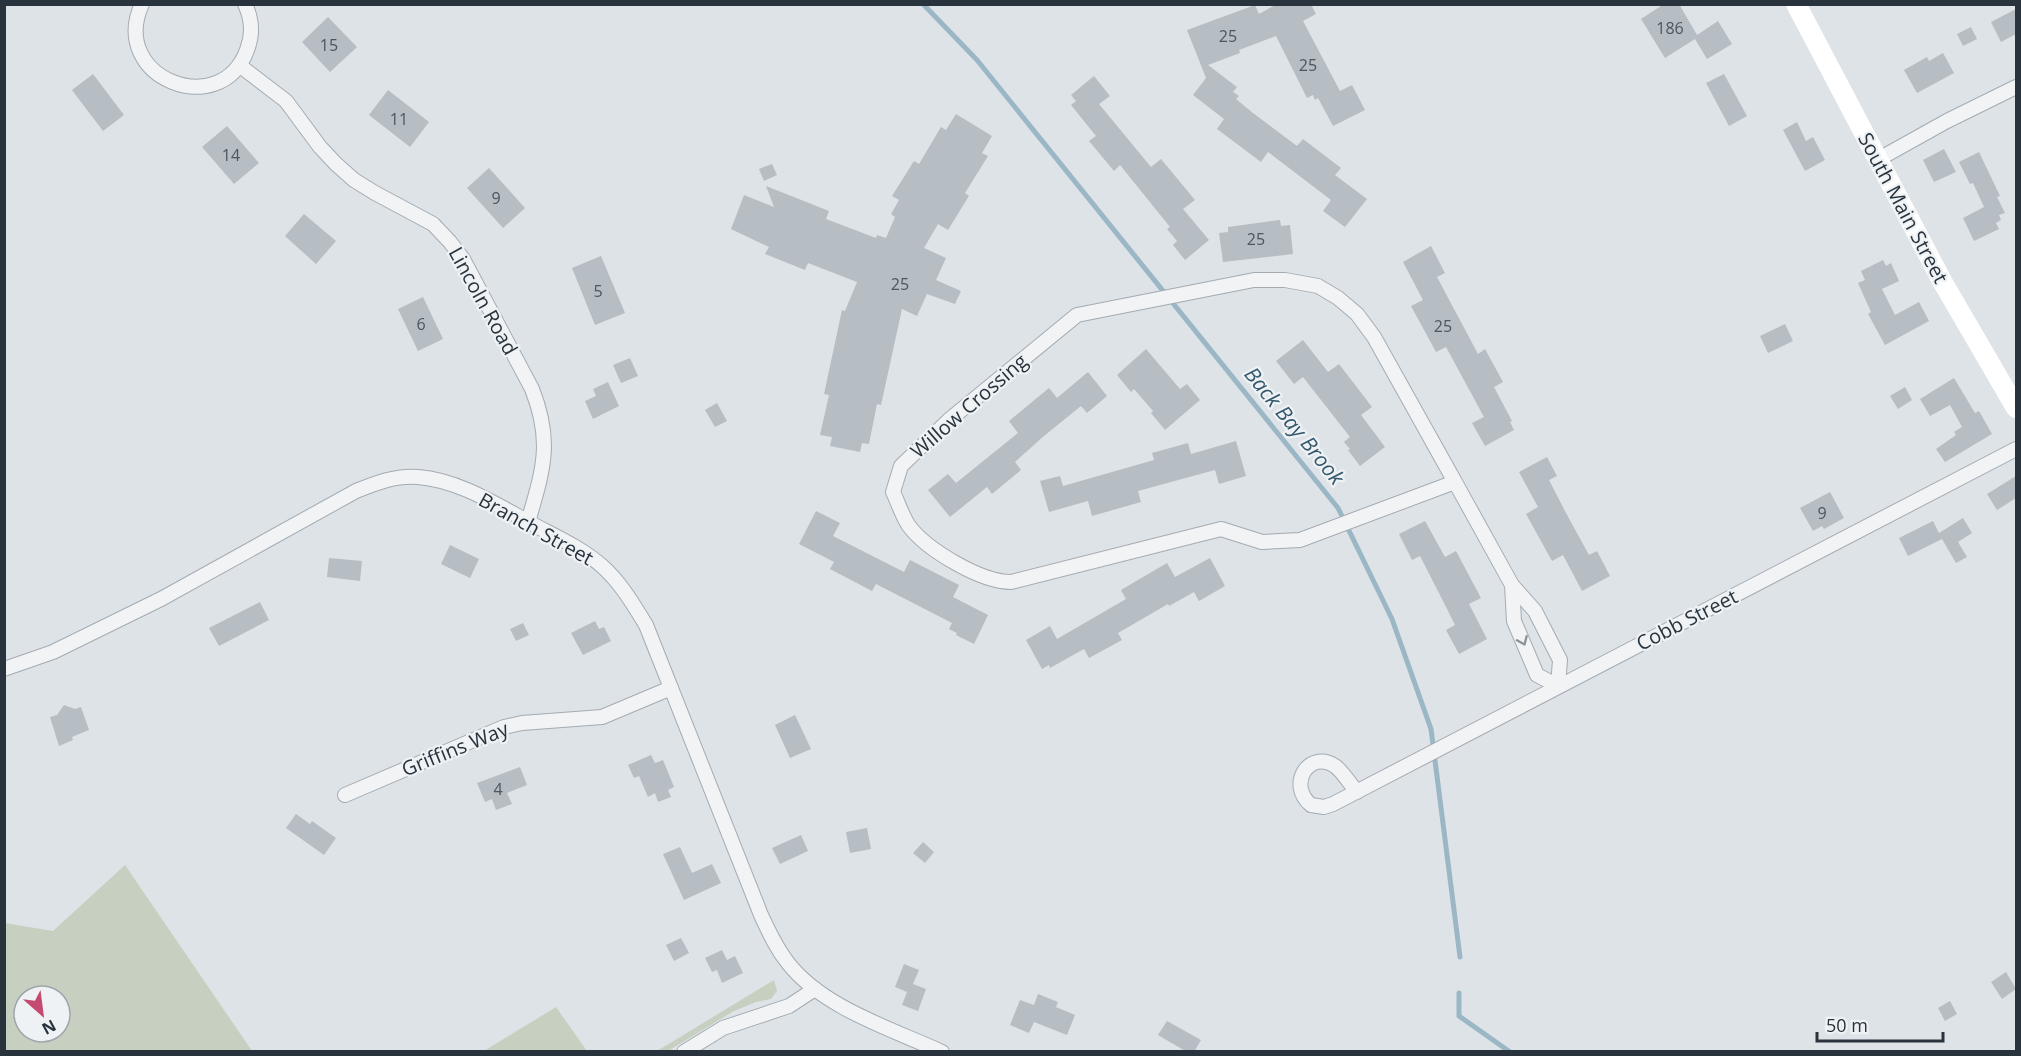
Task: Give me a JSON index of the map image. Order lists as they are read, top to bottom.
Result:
{
  "streets": {
    "main road": ["South Main Street"],
    "street": [
      "Lincoln Road",
      "Willow Crossing",
      "Branch Street",
      "Cobb Street",
      "Griffins Way"
    ]
  },
  "crossings": [
    ["Lincoln Road", "Branch Street"],
    ["Willow Crossing", "Cobb Street"],
    ["Branch Street", "Griffins Way"]
  ],
  "water": ["Back Bay Brook"],
  "house_numbers": [
    "186",
    "25",
    "15",
    "25",
    "11",
    "14",
    "9",
    "25",
    "25",
    "5",
    "6",
    "25",
    "9",
    "4"
  ],
  "scale_bar": "50 m",
  "north": "bottom right"
}
